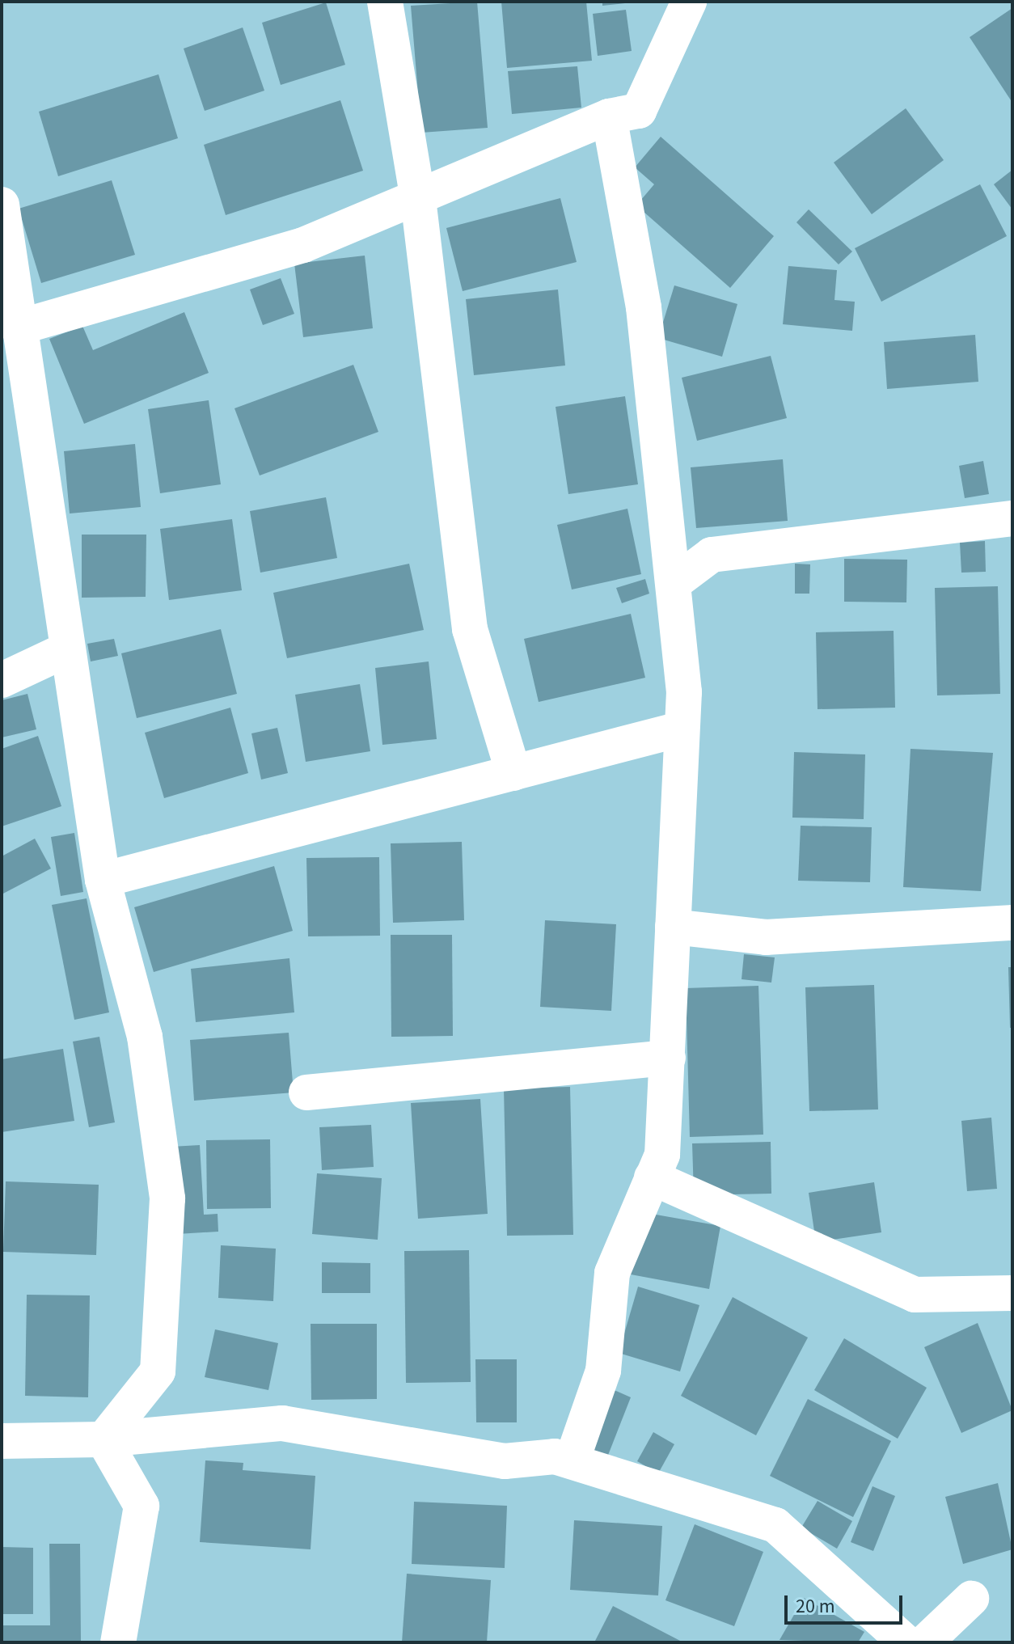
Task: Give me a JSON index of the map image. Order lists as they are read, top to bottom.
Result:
{
  "scale_bar": "20 m"
}
